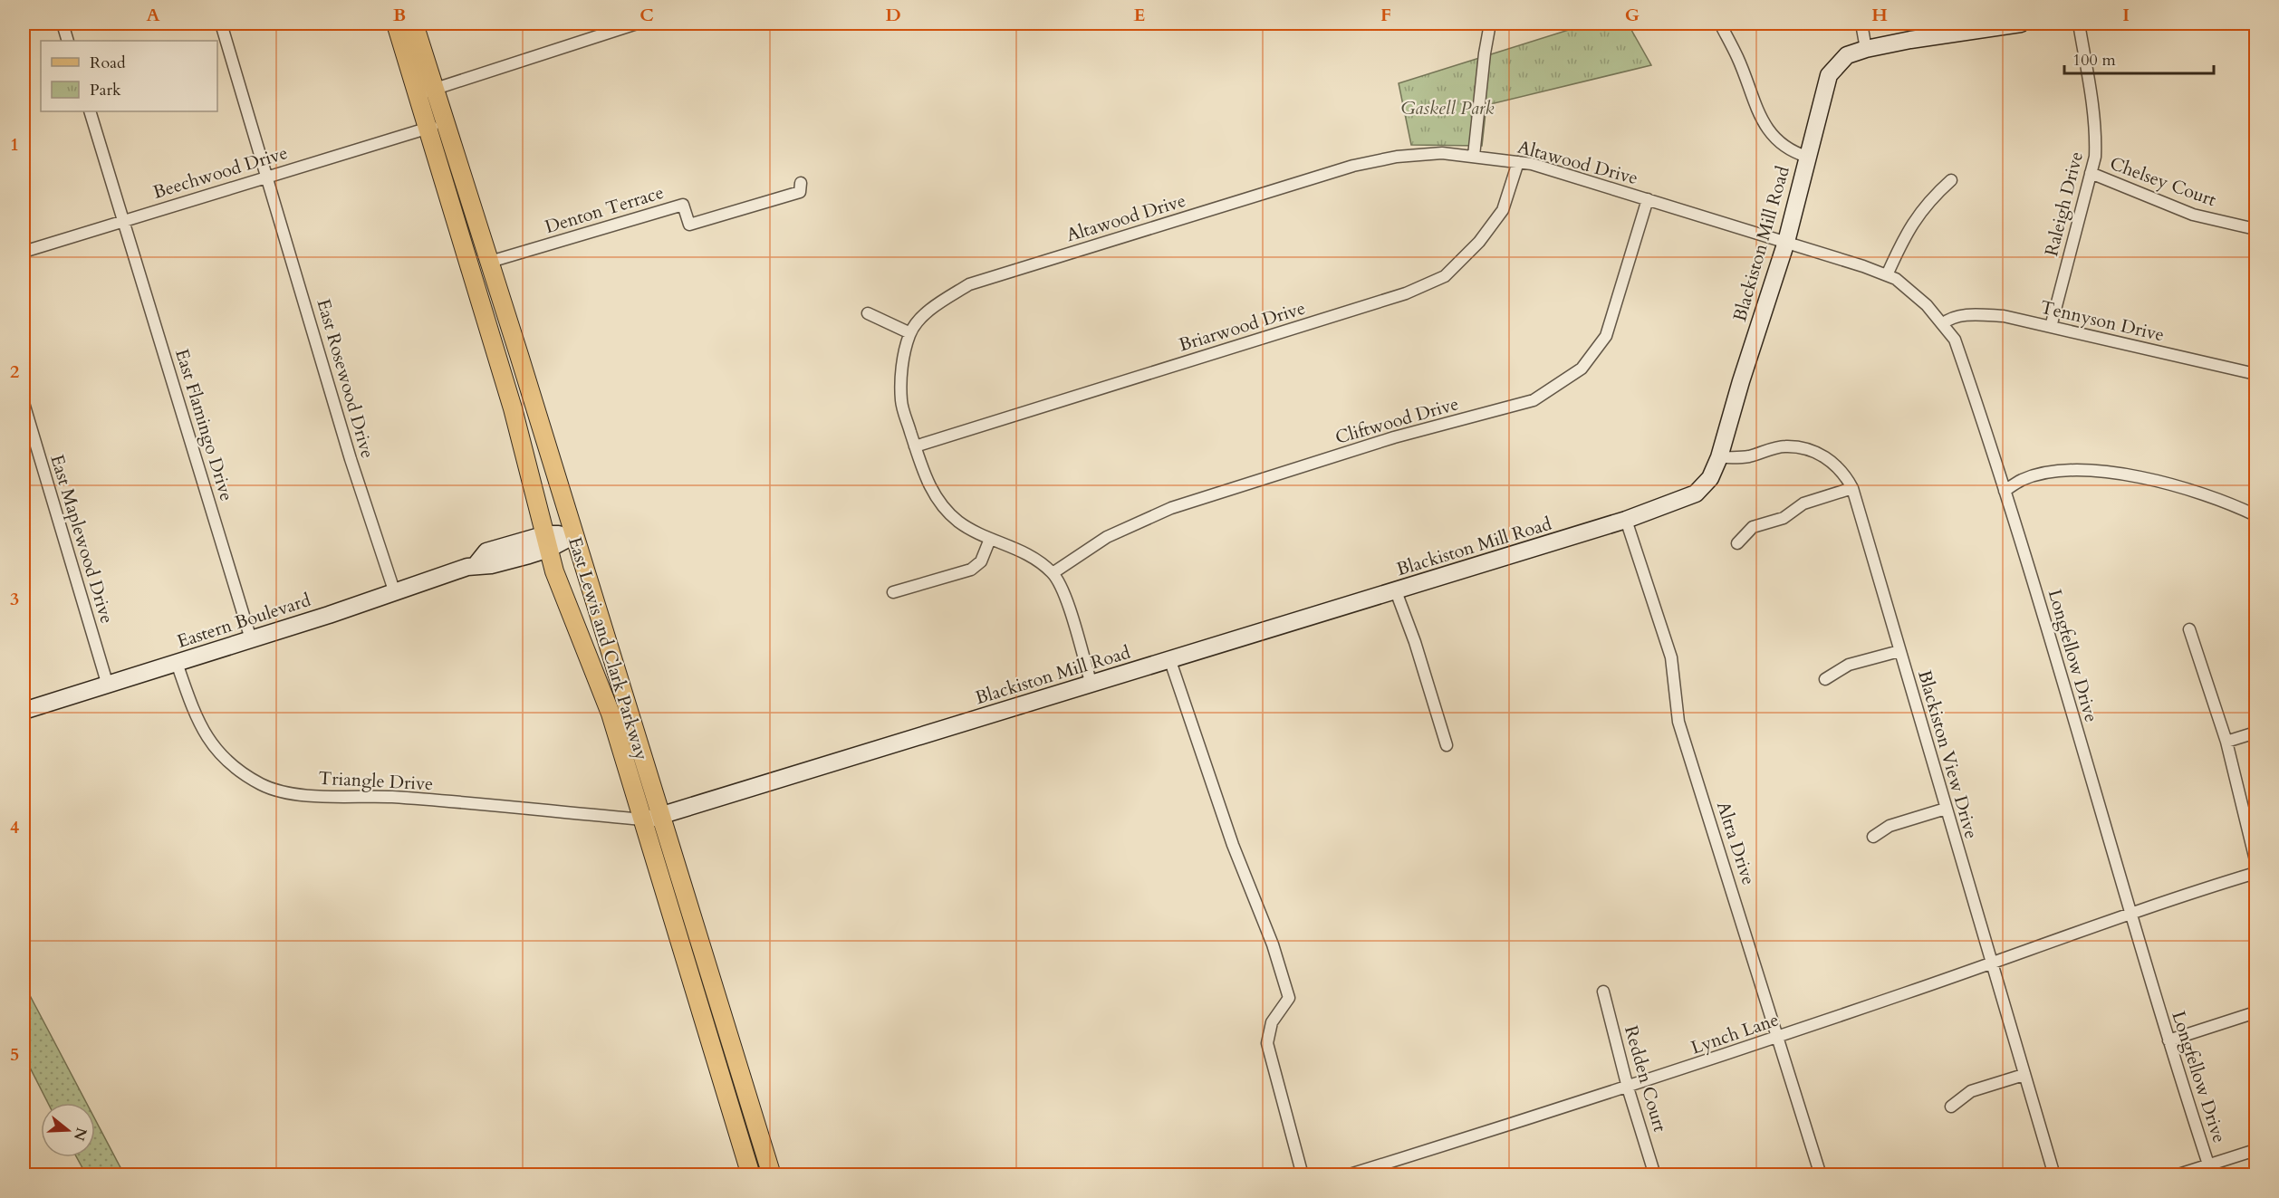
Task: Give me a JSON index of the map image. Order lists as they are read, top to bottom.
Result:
{
  "streets": {
    "main road": ["Blackiston Mill Road", "Eastern Boulevard", "East Lewis and Clark Parkway"],
    "street": [
      "Altawood Drive",
      "Beechwood Drive",
      "Chelsey Court",
      "Raleigh Drive",
      "Denton Terrace",
      "Tennyson Drive",
      "Briarwood Drive",
      "East Rosewood Drive",
      "Cliftwood Drive",
      "East Flamingo Drive",
      "East Maplewood Drive",
      "Longfellow Drive",
      "Blackiston View Drive",
      "Triangle Drive",
      "Altra Drive",
      "Lynch Lane",
      "Redden Court"
    ]
  },
  "crossings": [
    ["Altawood Drive", "Blackiston Mill Road"],
    ["Altawood Drive", "Briarwood Drive"],
    ["Altawood Drive", "Cliftwood Drive"],
    ["Altawood Drive", "Longfellow Drive"],
    ["Beechwood Drive", "East Rosewood Drive"],
    ["Beechwood Drive", "East Flamingo Drive"],
    ["Beechwood Drive", "East Lewis and Clark Parkway"],
    ["Chelsey Court", "Raleigh Drive"],
    ["Raleigh Drive", "Tennyson Drive"],
    ["Denton Terrace", "East Lewis and Clark Parkway"],
    ["Blackiston Mill Road", "East Lewis and Clark Parkway"],
    ["Blackiston Mill Road", "Longfellow Drive"],
    ["Blackiston Mill Road", "Blackiston View Drive"],
    ["Blackiston Mill Road", "Triangle Drive"],
    ["Blackiston Mill Road", "Altra Drive"],
    ["Tennyson Drive", "Longfellow Drive"],
    ["East Rosewood Drive", "Eastern Boulevard"],
    ["East Flamingo Drive", "Eastern Boulevard"],
    ["East Maplewood Drive", "Eastern Boulevard"],
    ["Eastern Boulevard", "East Lewis and Clark Parkway"],
    ["Eastern Boulevard", "Triangle Drive"],
    ["East Lewis and Clark Parkway", "Triangle Drive"],
    ["Longfellow Drive", "Lynch Lane"],
    ["Blackiston View Drive", "Lynch Lane"],
    ["Altra Drive", "Lynch Lane"],
    ["Lynch Lane", "Redden Court"]
  ],
  "parks": ["Gaskell Park"],
  "legend": ["Road", "Park"],
  "scale_bar": "100 m",
  "north": "right",
  "grid": {
    "columns": [
      "A",
      "B",
      "C",
      "D",
      "E",
      "F",
      "G",
      "H",
      "I"
    ],
    "rows": [
      "1",
      "2",
      "3",
      "4",
      "5"
    ]
  }
}
